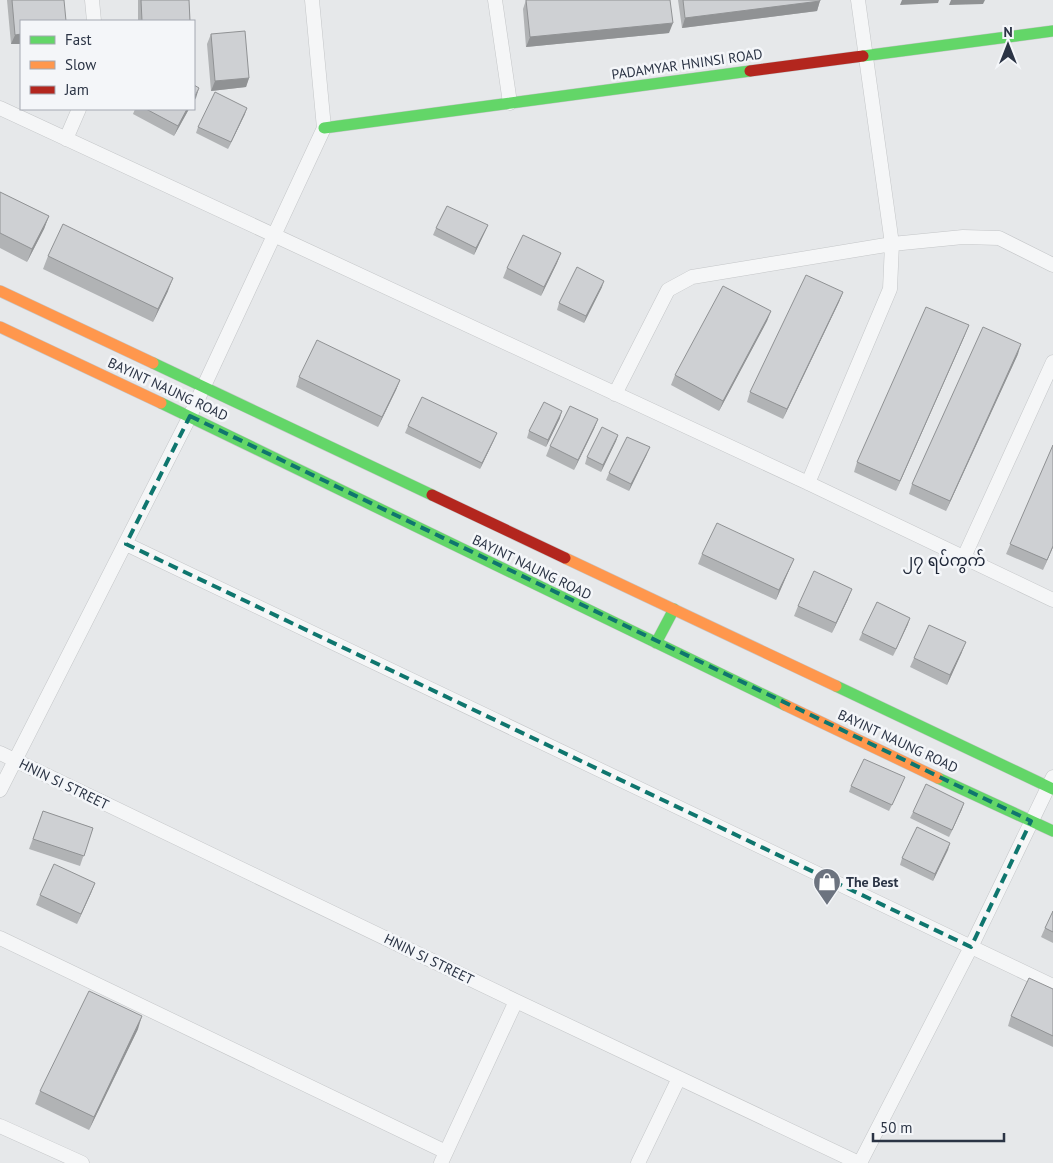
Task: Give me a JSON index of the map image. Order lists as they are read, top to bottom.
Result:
{
  "streets": {
    "main road": ["PADAMYAR HNINSI ROAD", "BAYINT NAUNG ROAD"],
    "street": ["HNIN SI STREET"]
  },
  "districts": ["၂၇ ရပ်ကွက်"],
  "places": {
    "shop": ["The Best"]
  },
  "legend": ["Fast", "Slow", "Jam"],
  "scale_bar": "50 m",
  "north": "top"
}
